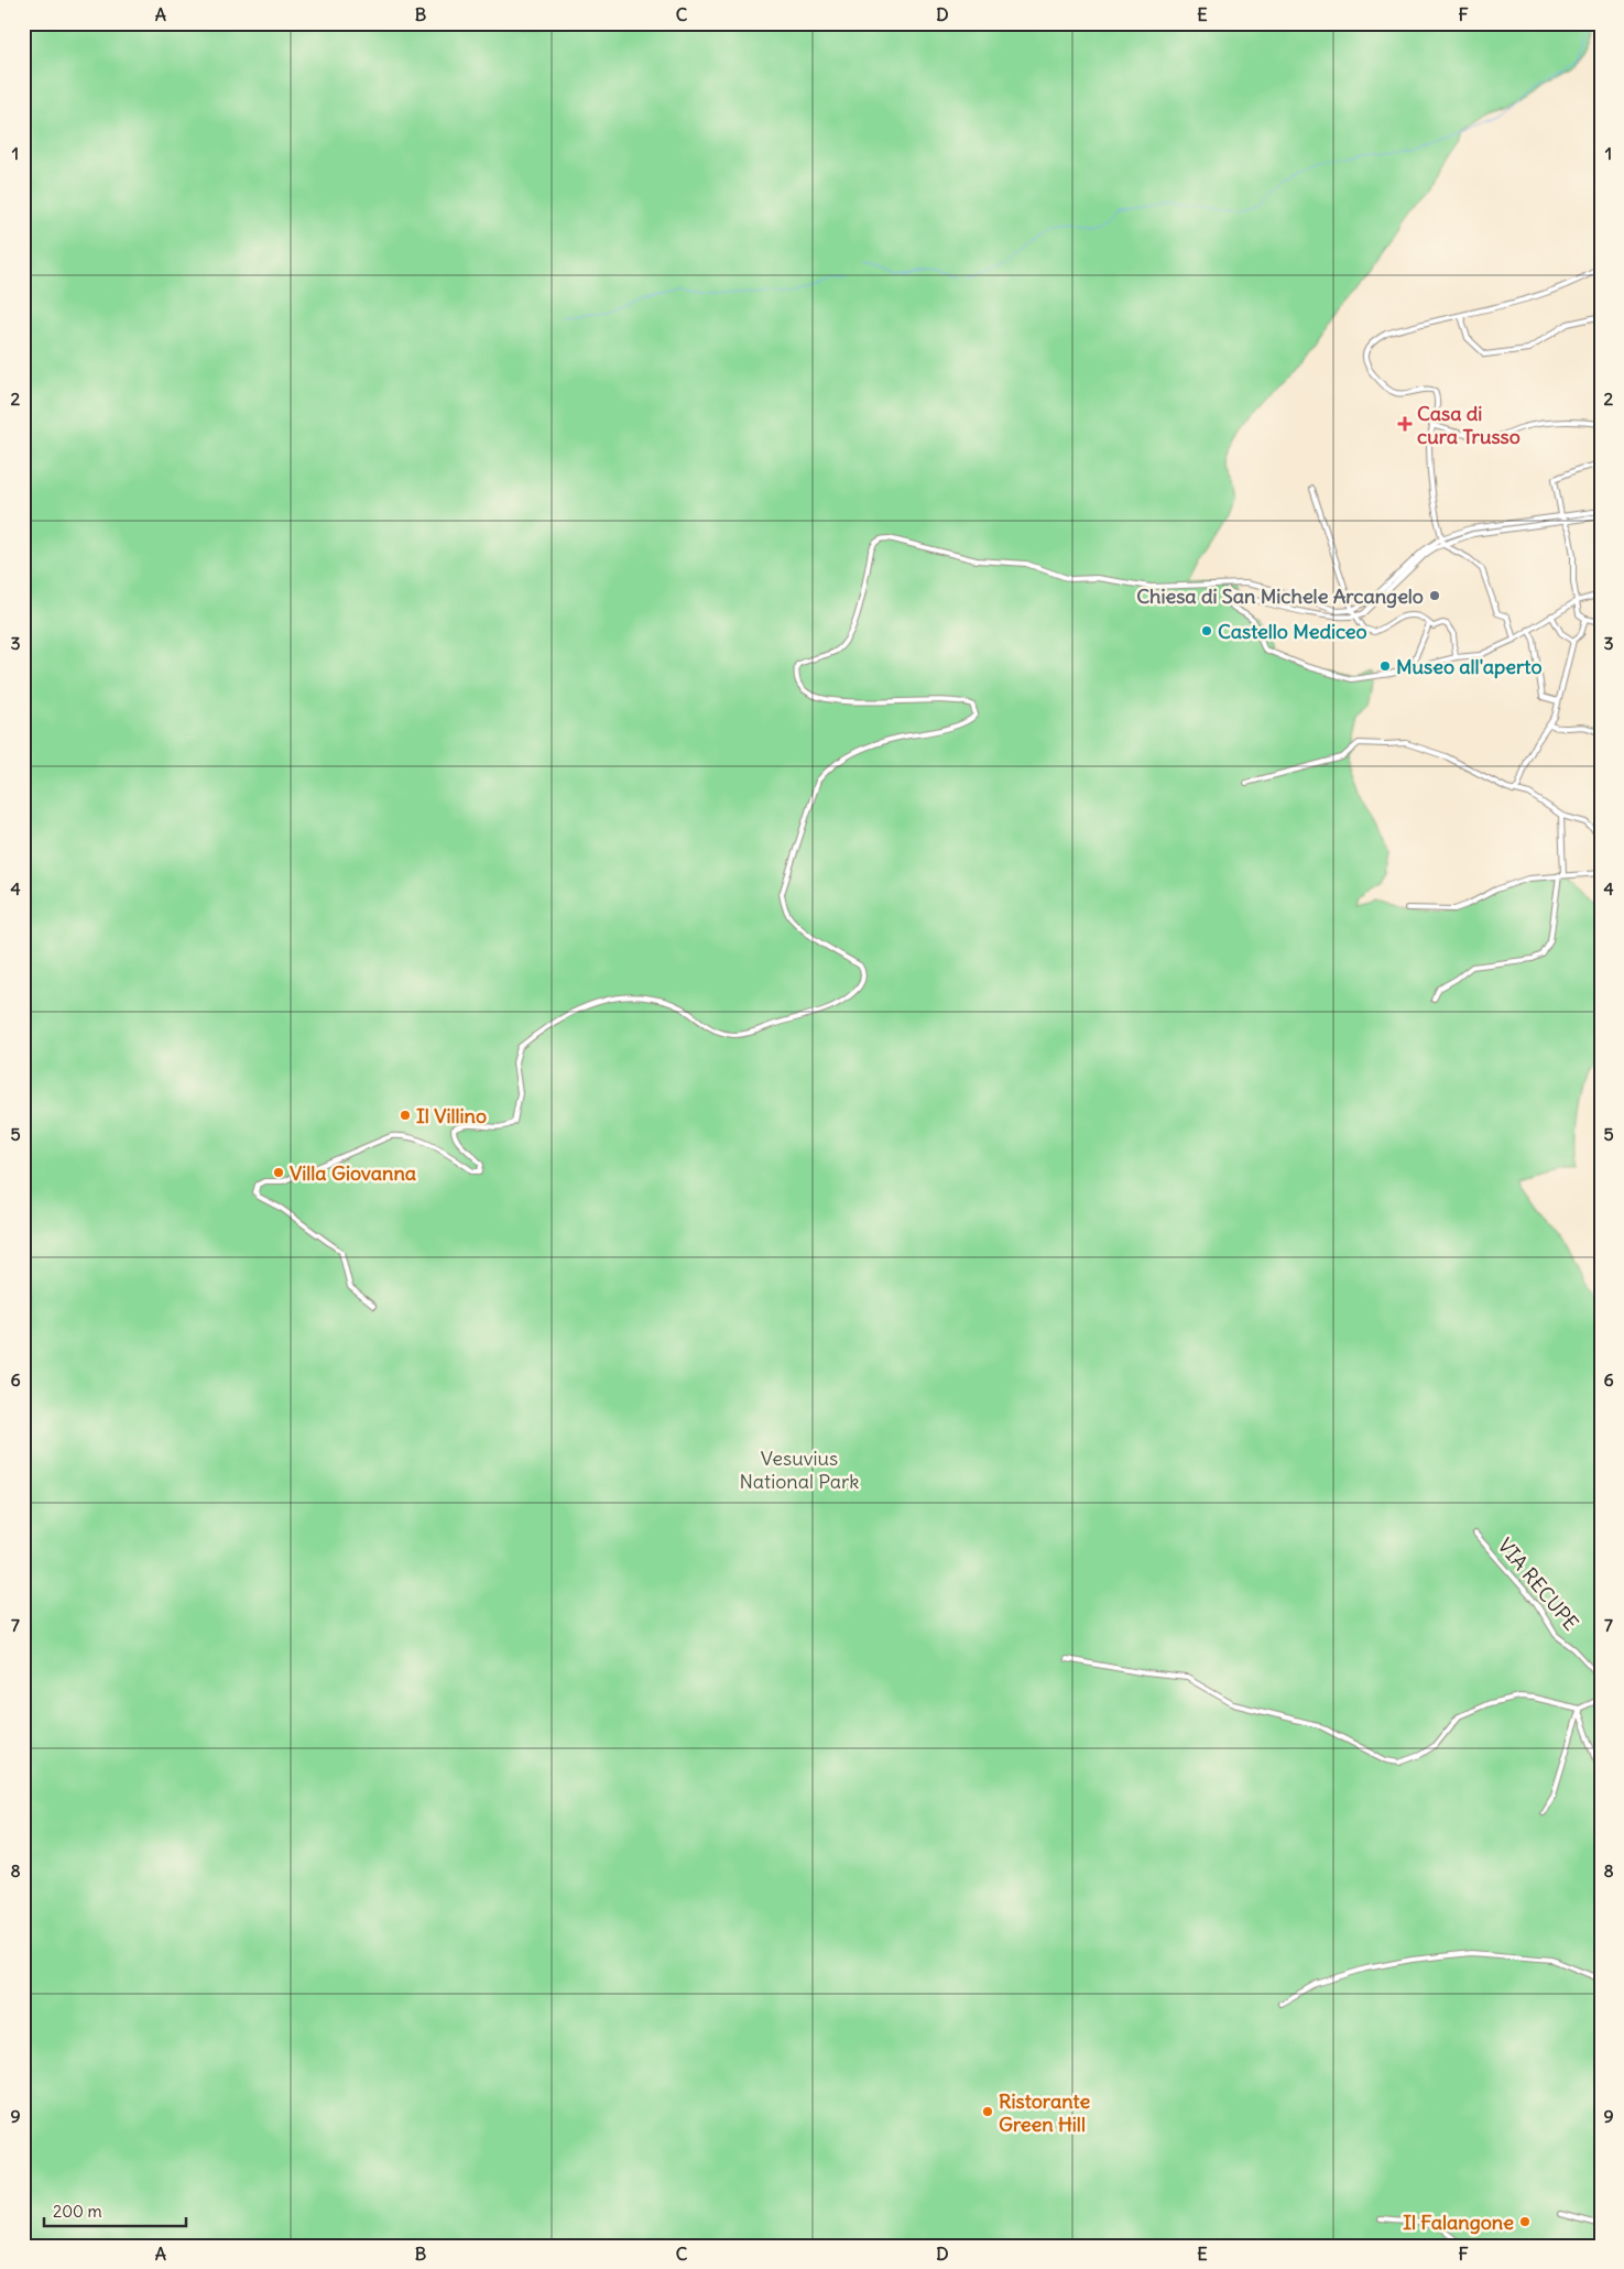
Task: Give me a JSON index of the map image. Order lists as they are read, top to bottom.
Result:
{
  "streets": {
    "street": ["VIA RECUPE"]
  },
  "parks": ["Vesuvius National Park"],
  "places": {
    "health": ["Casa di cura Trusso"],
    "other": [
      "Chiesa di San Michele Arcangelo",
      "Castello Mediceo",
      "Museo all'aperto",
      "Il Villino",
      "Villa Giovanna",
      "Ristorante Green Hill",
      "Il Falangone"
    ]
  },
  "scale_bar": "200 m",
  "grid": {
    "columns": [
      "A",
      "B",
      "C",
      "D",
      "E",
      "F"
    ],
    "rows": [
      "1",
      "2",
      "3",
      "4",
      "5",
      "6",
      "7",
      "8",
      "9"
    ]
  }
}
